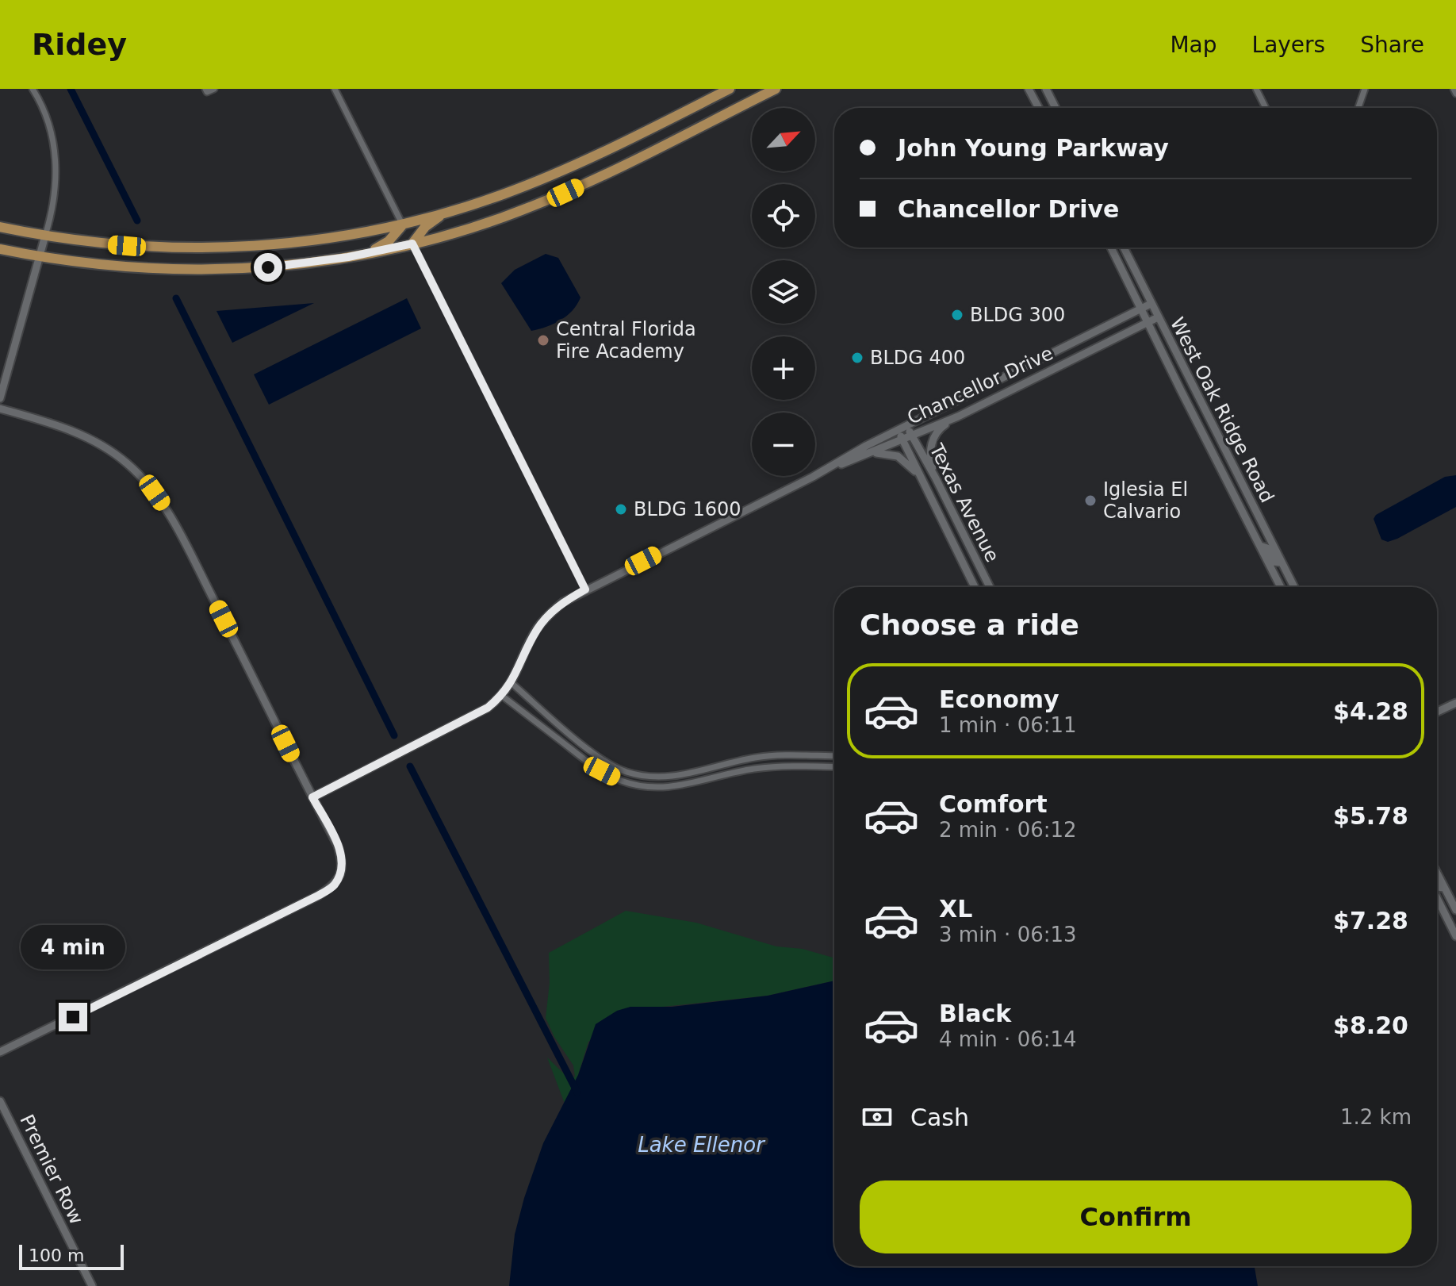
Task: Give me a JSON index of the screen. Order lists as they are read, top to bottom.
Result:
{
  "streets": {
    "street": [
      "Chancellor Drive",
      "West Oak Ridge Road",
      "Texas Avenue",
      "Premier Row"
    ]
  },
  "crossings": [
    ["Chancellor Drive", "West Oak Ridge Road"],
    ["Chancellor Drive", "Texas Avenue"]
  ],
  "water": ["Lake Ellenor"],
  "places": [
    "BLDG 300",
    "Central Florida Fire Academy",
    "BLDG 400",
    "Iglesia El Calvario",
    "BLDG 1600"
  ],
  "scale_bar": "100 m",
  "north": "top right",
  "page": {
    "header": "Ridey",
    "nav": ["Map", "Layers", "Share"],
    "map_buttons": ["+", "−"],
    "banner": ["John Young Parkway", "Chancellor Drive"],
    "heading": "Choose a ride",
    "list": [
      {
        "name": "Economy",
        "note": "1 min · 06:11",
        "value": "$4.28"
      },
      {
        "name": "Comfort",
        "note": "2 min · 06:12",
        "value": "$5.78"
      },
      {
        "name": "XL",
        "note": "3 min · 06:13",
        "value": "$7.28"
      },
      {
        "name": "Black",
        "note": "4 min · 06:14",
        "value": "$8.20"
      }
    ],
    "bubble": "4 min",
    "pay": ["Cash", "1.2 km"],
    "buttons": "Confirm",
    "scale": "100 m"
  }
}
